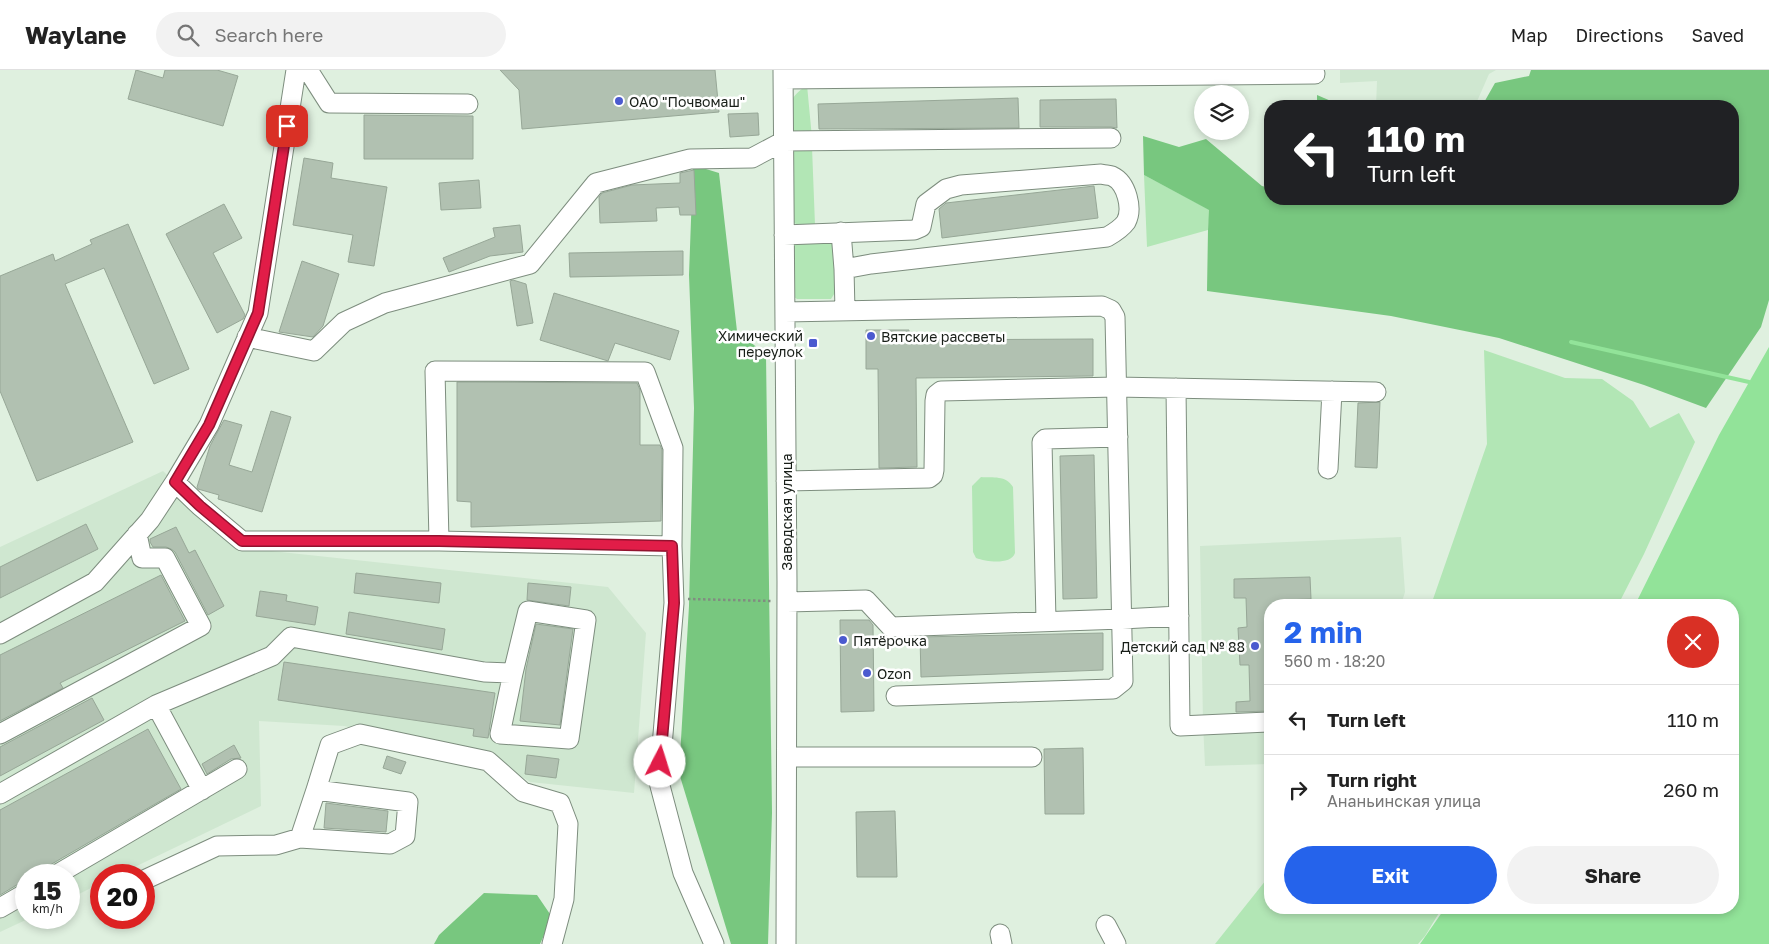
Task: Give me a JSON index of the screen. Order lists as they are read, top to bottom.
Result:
{
  "streets": {
    "street": ["Заводская улица"]
  },
  "places": {
    "other": [
      "ОАО \"Почвомаш\"",
      "Вятские рассветы",
      "Пятёрочка",
      "Детский сад № 88",
      "Ozon"
    ],
    "transit": ["Химический переулок"]
  },
  "page": {
    "header": "Waylane",
    "search": "Search here",
    "nav": ["Map", "Directions", "Saved"],
    "turn": ["110 m", "Turn left"],
    "heading": ["2 min", "560 m · 18:20"],
    "list": [
      {
        "name": "Turn left",
        "value": "110 m"
      },
      {
        "name": "Turn right",
        "note": "Ананьинская улица",
        "value": "260 m"
      }
    ],
    "buttons": ["Exit", "Share"],
    "speed": "15 km/h",
    "limit": "20"
  }
}
